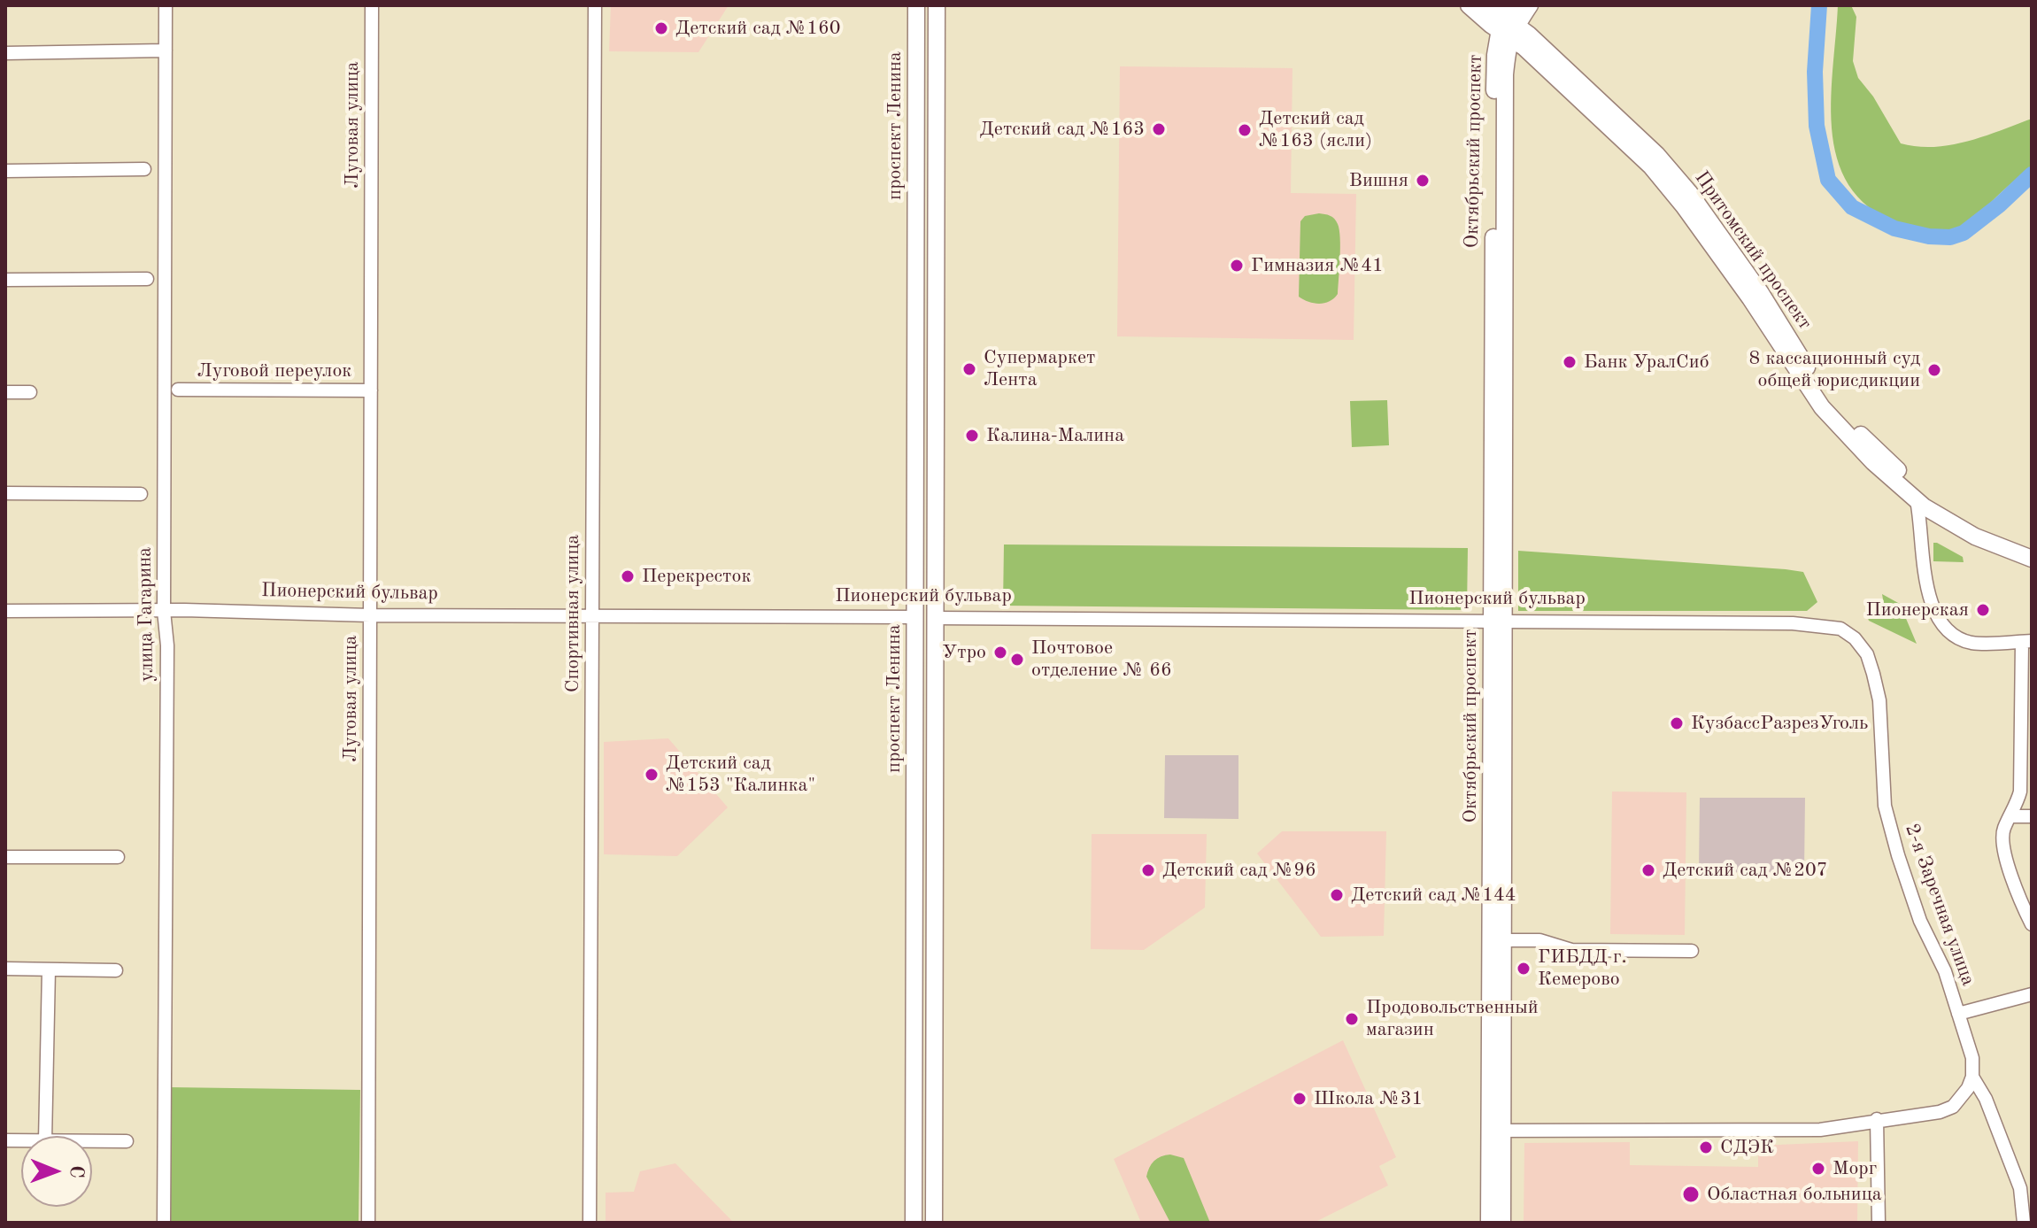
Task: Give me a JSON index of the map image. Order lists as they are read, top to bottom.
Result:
{
  "streets": {
    "main road": [
      "проспект Ленина",
      "Октябрьский проспект",
      "Притомский проспект",
      "Пионерский бульвар"
    ],
    "street": [
      "Луговая улица",
      "Луговой переулок",
      "Спортивная улица",
      "улица Гагарина",
      "2-я Заречная улица"
    ]
  },
  "crossings": [
    ["Луговая улица", "Луговой переулок"],
    ["Луговая улица", "Пионерский бульвар"],
    ["проспект Ленина", "Пионерский бульвар"],
    ["Октябрьский проспект", "Притомский проспект"],
    ["Октябрьский проспект", "Пионерский бульвар"],
    ["Пионерский бульвар", "Спортивная улица"],
    ["Пионерский бульвар", "улица Гагарина"],
    ["Пионерский бульвар", "2-я Заречная улица"]
  ],
  "places": [
    "Детский сад №160",
    "Детский сад №163",
    "Детский сад №163 (ясли)",
    "Вишня",
    "Гимназия №41",
    "Банк УралСиб",
    "Супермаркет Лента",
    "8 кассационный суд общей юрисдикции",
    "Калина-Малина",
    "Перекресток",
    "Пионерская",
    "Утро",
    "Почтовое отделение № 66",
    "КузбассРазрезУголь",
    "Детский сад №153 \"Калинка\"",
    "Детский сад №96",
    "Детский сад №207",
    "Детский сад №144",
    "ГИБДД г. Кемерово",
    "Продовольственный магазин",
    "Школа №31",
    "СДЭК",
    "Морг",
    "Областная больница"
  ],
  "north": "right"
}
